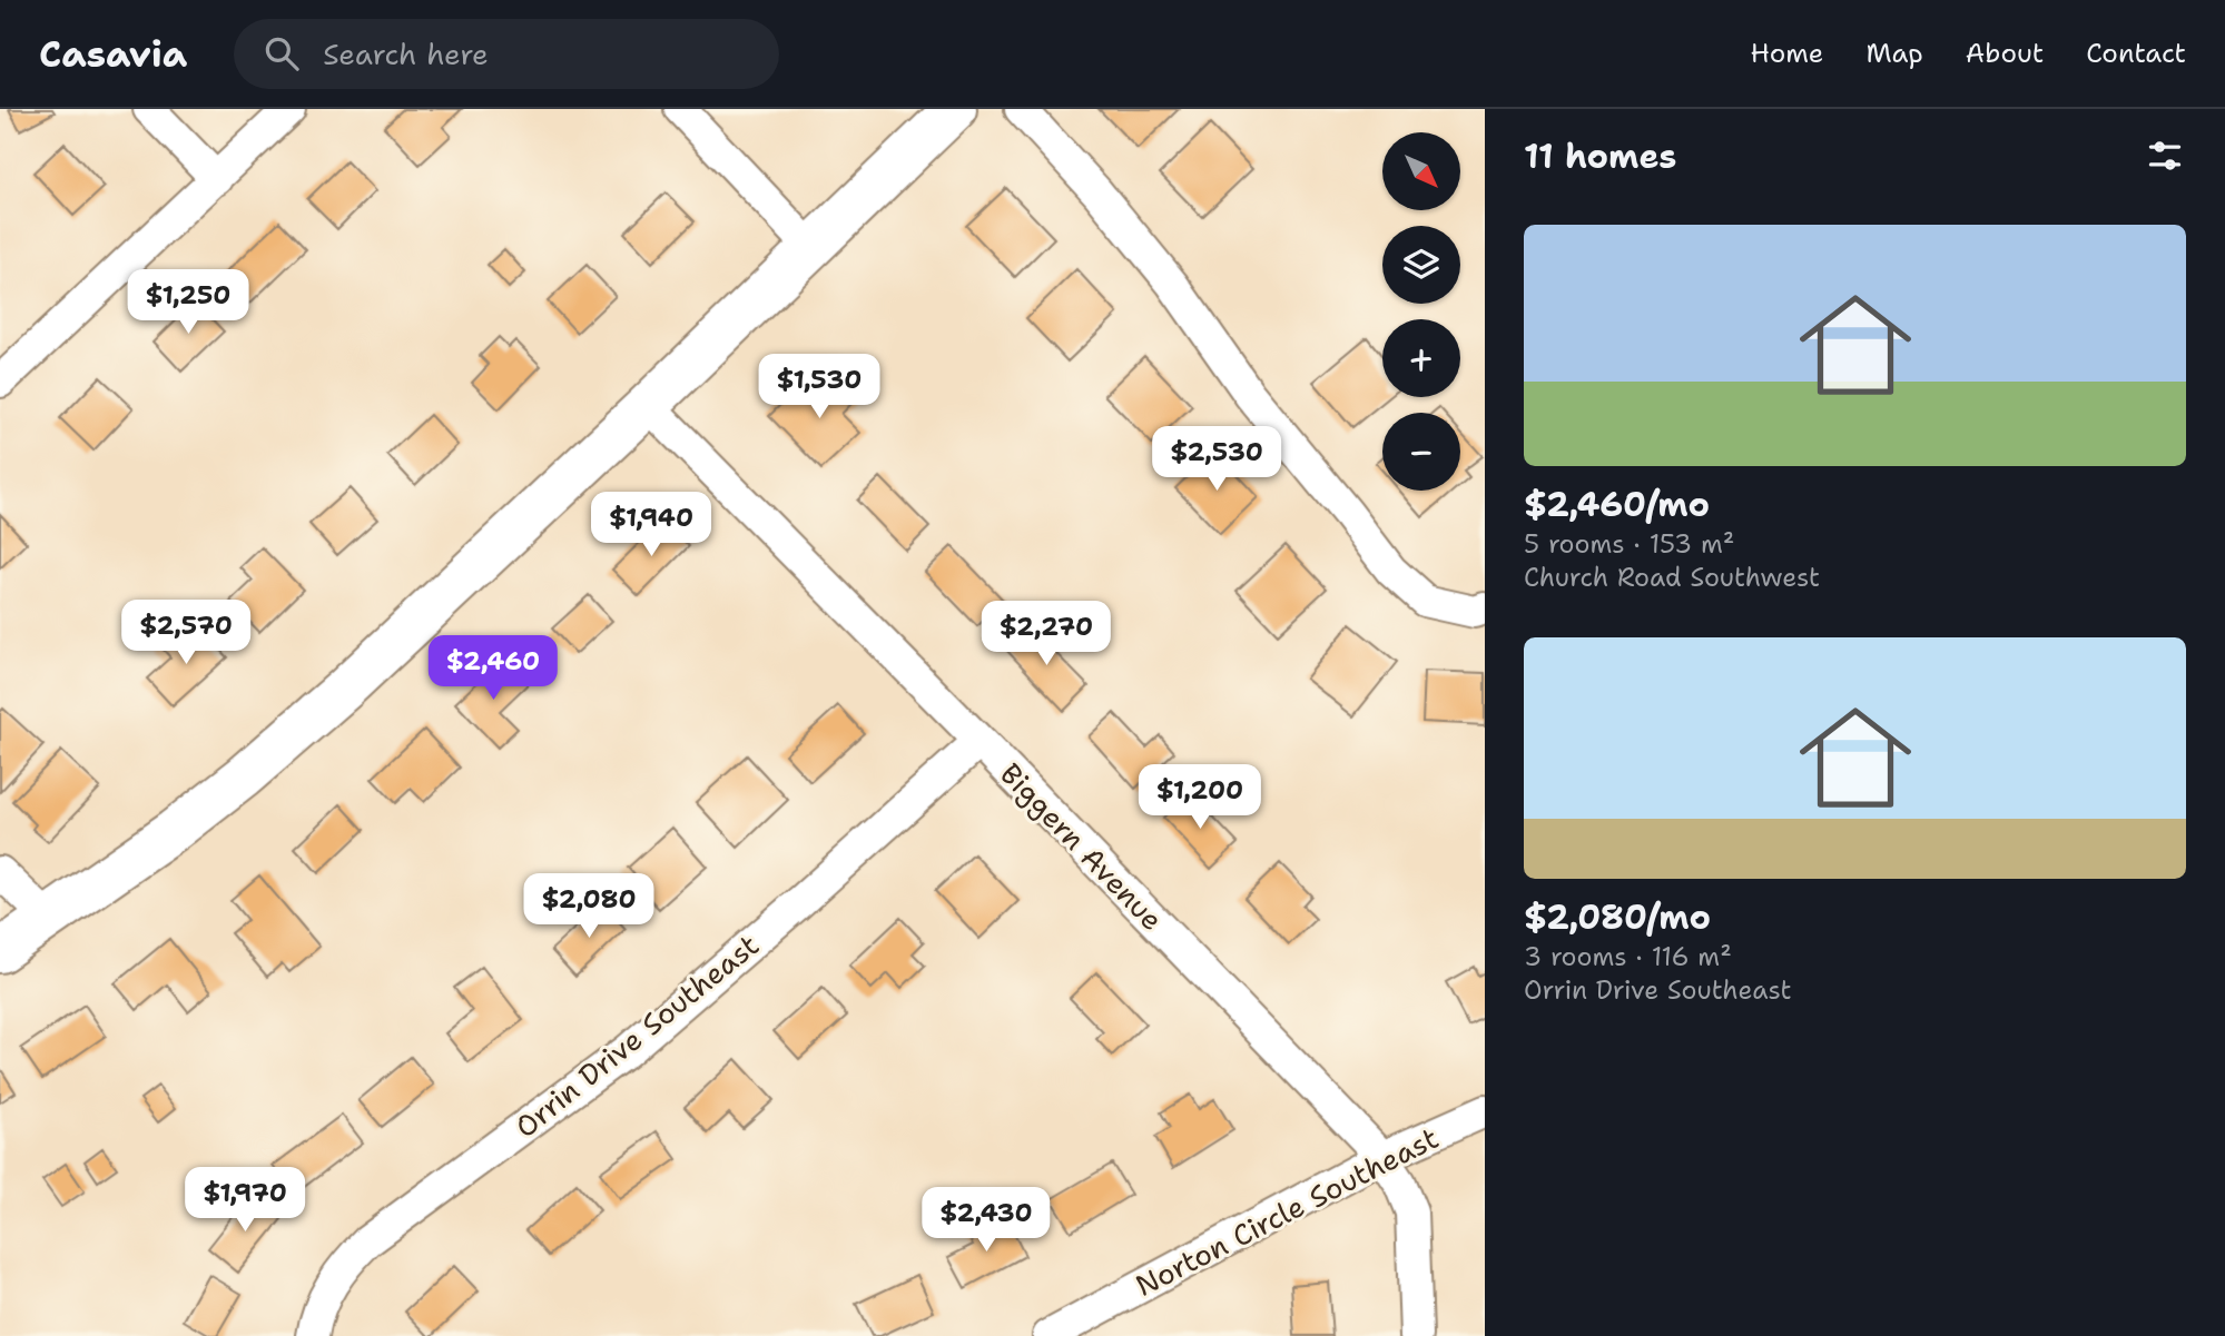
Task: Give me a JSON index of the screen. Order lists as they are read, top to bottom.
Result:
{
  "streets": {
    "street": ["Biggern Avenue", "Orrin Drive Southeast", "Norton Circle Southeast"]
  },
  "crossings": [
    ["Biggern Avenue", "Orrin Drive Southeast"],
    ["Biggern Avenue", "Norton Circle Southeast"]
  ],
  "north": "bottom right",
  "page": {
    "header": "Casavia",
    "search": "Search here",
    "nav": [
      "Home",
      "Map",
      "About",
      "Contact"
    ],
    "heading": "11 homes",
    "map_buttons": ["+", "−"],
    "list": [
      {
        "name": "$2,460/mo",
        "note": "5 rooms · 153 m² · Church Road Southwest"
      },
      {
        "name": "$2,080/mo",
        "note": "3 rooms · 116 m² · Orrin Drive Southeast"
      }
    ],
    "price": [
      "$1,250",
      "$1,530",
      "$2,530",
      "$1,940",
      "$2,570",
      "$2,270",
      "$2,460",
      "$1,200",
      "$2,080",
      "$1,970",
      "$2,430"
    ]
  }
}
